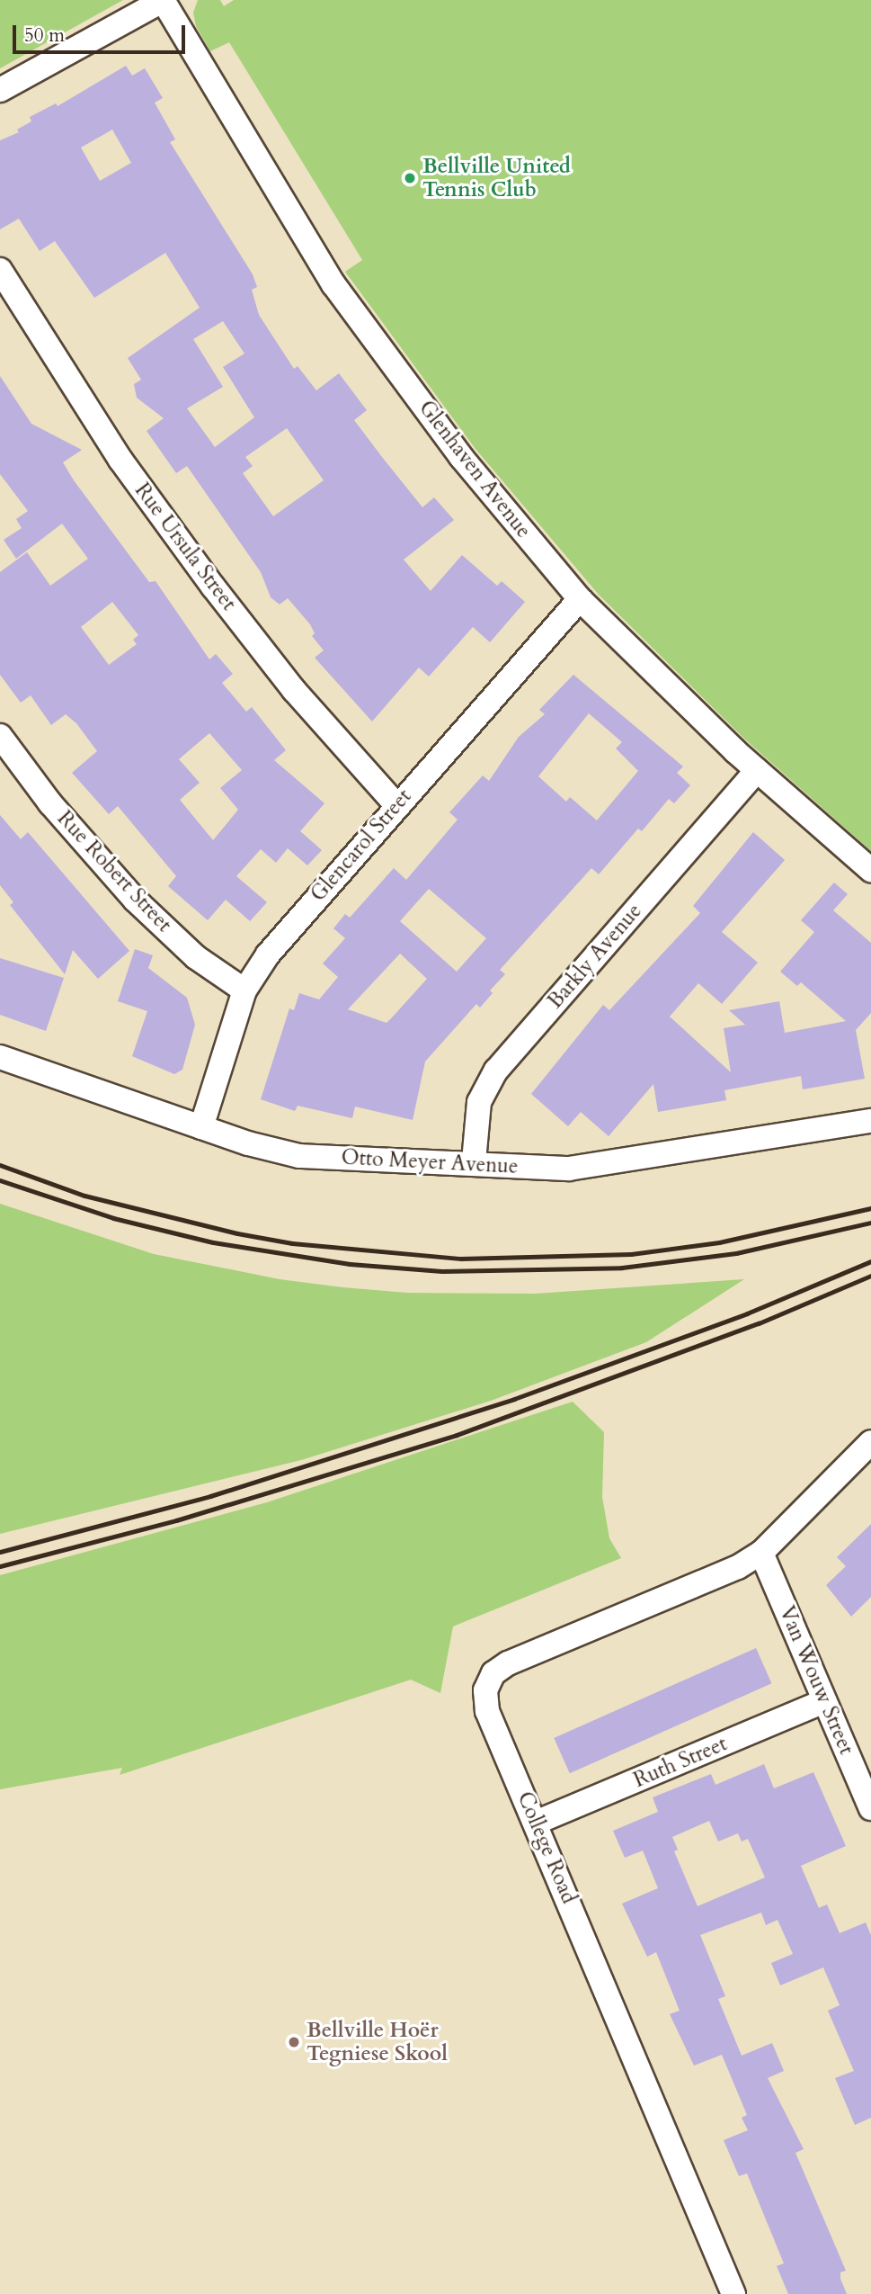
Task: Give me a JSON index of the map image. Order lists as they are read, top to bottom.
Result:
{
  "streets": {
    "street": [
      "Glenhaven Avenue",
      "Rue Ursula Street",
      "Glencarol Street",
      "Rue Robert Street",
      "Barkly Avenue",
      "Otto Meyer Avenue",
      "Van Wouw Street",
      "Ruth Street",
      "College Road"
    ]
  },
  "crossings": [
    ["Glenhaven Avenue", "Glencarol Street"],
    ["Glenhaven Avenue", "Barkly Avenue"],
    ["Rue Ursula Street", "Glencarol Street"],
    ["Glencarol Street", "Rue Robert Street"],
    ["Glencarol Street", "Otto Meyer Avenue"],
    ["Barkly Avenue", "Otto Meyer Avenue"],
    ["Van Wouw Street", "Ruth Street"],
    ["Van Wouw Street", "College Road"],
    ["Ruth Street", "College Road"]
  ],
  "places": ["Bellville United Tennis Club", "Bellville Hoër Tegniese Skool"],
  "scale_bar": "50 m"
}
